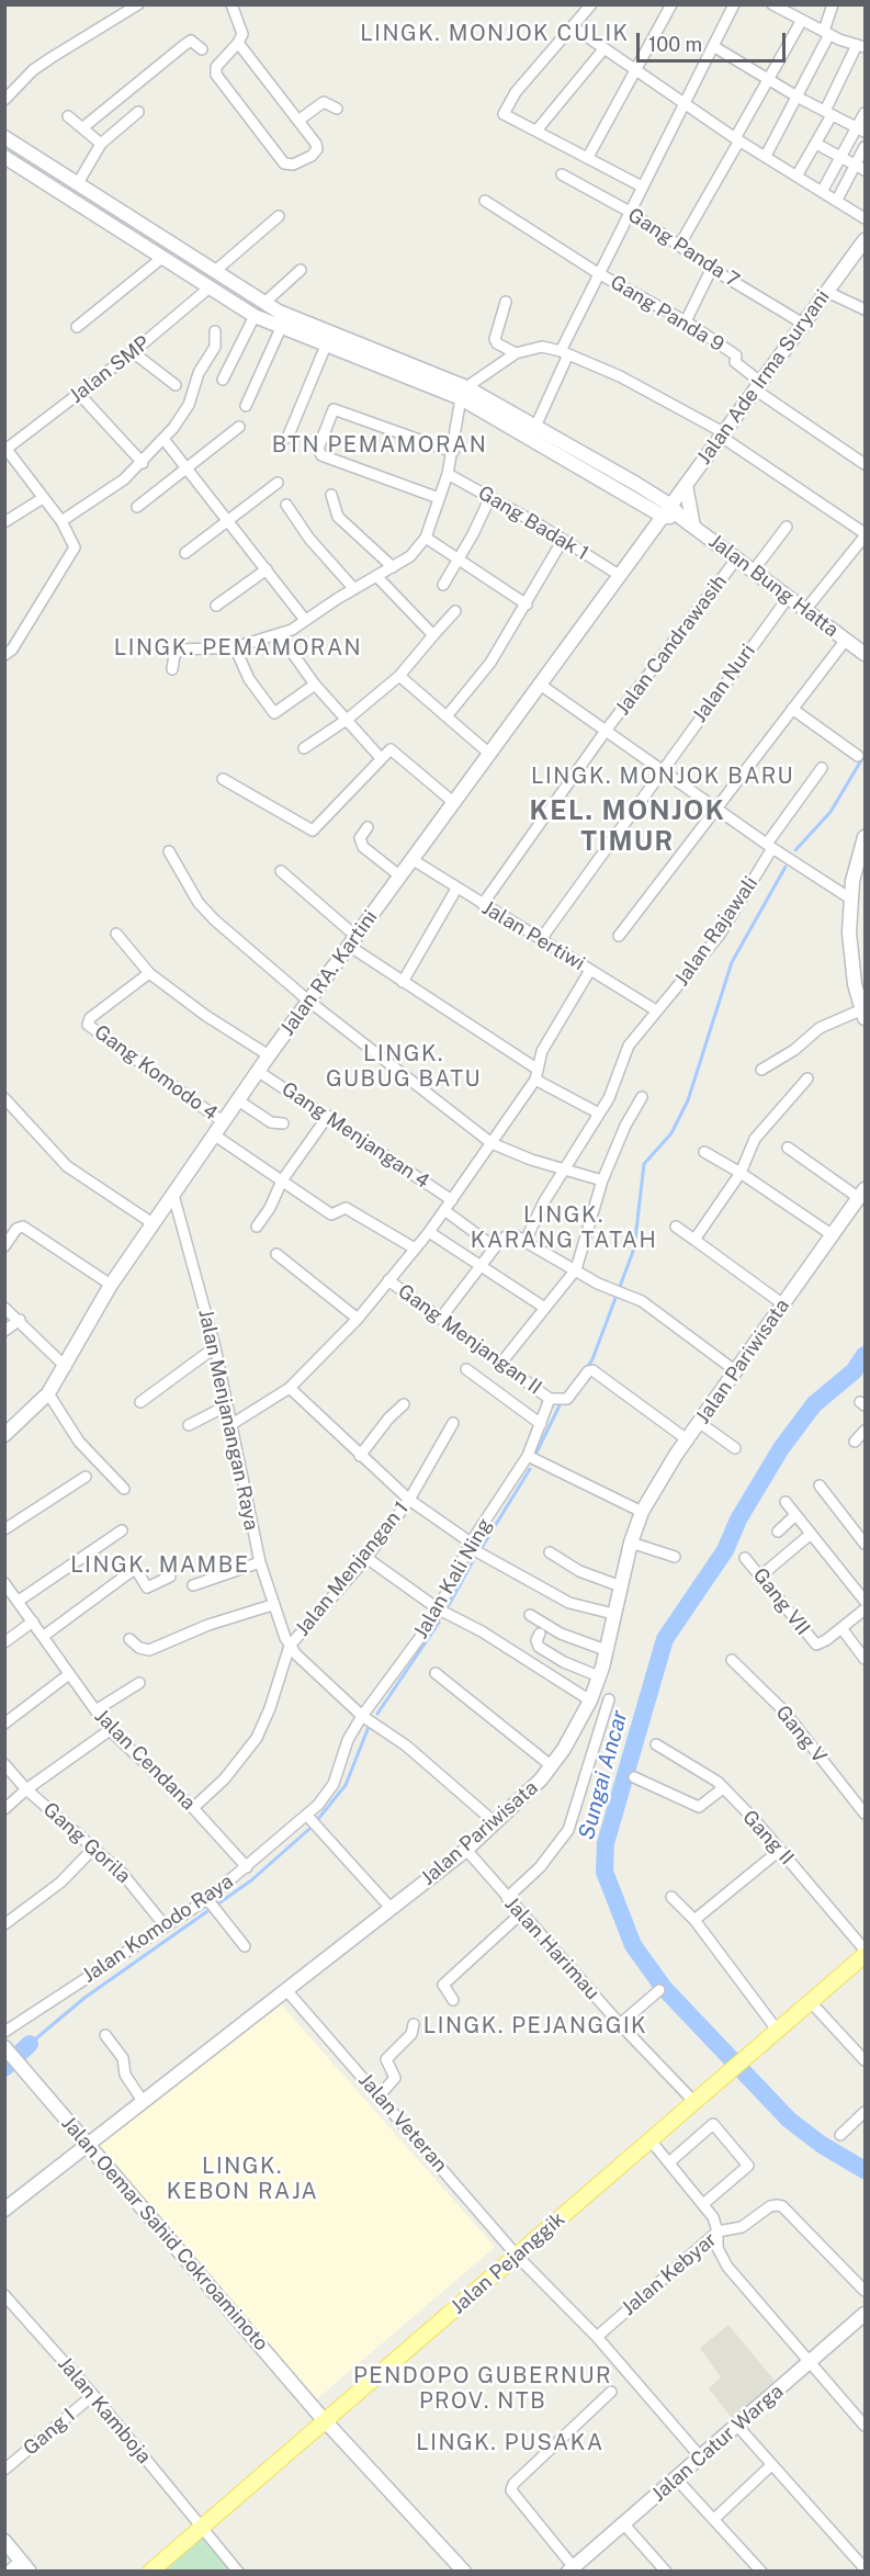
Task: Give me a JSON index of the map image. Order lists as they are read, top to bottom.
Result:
{
  "streets": {
    "main road": ["Jalan Pejanggik"],
    "street": [
      "Gang Panda 7",
      "Gang Panda 9",
      "Jalan SMP",
      "Jalan Ade Irma Suryani",
      "Gang Badak 1",
      "Jalan Bung Hatta",
      "Jalan Candrawasih",
      "Jalan Nuri",
      "Jalan Rajawali",
      "Jalan Pertiwi",
      "Jalan RA. Kartini",
      "Gang Komodo 4",
      "Gang Menjangan 4",
      "Gang Menjangan II",
      "Jalan Pariwisata",
      "Jalan Menjanangan Raya",
      "Jalan Menjangan 1",
      "Jalan Kali Ning",
      "Gang VII",
      "Gang V",
      "Jalan Cendana",
      "Gang II",
      "Gang Gorila",
      "Jalan Komodo Raya",
      "Jalan Harimau",
      "Jalan Veteran",
      "Jalan Oemar Sahid Cokroaminoto",
      "Jalan Kebyar",
      "Jalan Kamboja",
      "Gang I",
      "Jalan Catur Warga"
    ]
  },
  "crossings": [
    ["Gang Panda 7", "Jalan Ade Irma Suryani"],
    ["Gang Panda 9", "Jalan Ade Irma Suryani"],
    ["Jalan Ade Irma Suryani", "Jalan RA. Kartini"],
    ["Gang Badak 1", "Jalan RA. Kartini"],
    ["Jalan Bung Hatta", "Jalan Candrawasih"],
    ["Jalan Bung Hatta", "Jalan Nuri"],
    ["Jalan Candrawasih", "Jalan Pertiwi"],
    ["Jalan Nuri", "Jalan Pertiwi"],
    ["Jalan Rajawali", "Jalan Pertiwi"],
    ["Jalan Pertiwi", "Jalan RA. Kartini"],
    ["Jalan Pertiwi", "Gang Menjangan II"],
    ["Jalan RA. Kartini", "Gang Komodo 4"],
    ["Jalan RA. Kartini", "Gang Menjangan 4"],
    ["Jalan RA. Kartini", "Jalan Menjanangan Raya"],
    ["Gang Menjangan 4", "Gang Menjangan II"],
    ["Gang Menjangan II", "Jalan Menjanangan Raya"],
    ["Gang Menjangan II", "Jalan Kali Ning"],
    ["Jalan Pariwisata", "Jalan Menjanangan Raya"],
    ["Jalan Pariwisata", "Jalan Harimau"],
    ["Jalan Pariwisata", "Jalan Veteran"],
    ["Jalan Pariwisata", "Jalan Oemar Sahid Cokroaminoto"],
    ["Jalan Menjanangan Raya", "Jalan Menjangan 1"],
    ["Jalan Menjanangan Raya", "Jalan Kali Ning"],
    ["Jalan Menjanangan Raya", "Jalan Komodo Raya"],
    ["Jalan Kali Ning", "Jalan Komodo Raya"],
    ["Jalan Cendana", "Jalan Komodo Raya"],
    ["Gang Gorila", "Jalan Komodo Raya"],
    ["Jalan Harimau", "Jalan Pejanggik"],
    ["Jalan Veteran", "Jalan Pejanggik"],
    ["Jalan Veteran", "Jalan Kebyar"],
    ["Jalan Veteran", "Jalan Catur Warga"],
    ["Jalan Oemar Sahid Cokroaminoto", "Jalan Pejanggik"],
    ["Jalan Pejanggik", "Jalan Kamboja"],
    ["Jalan Kamboja", "Gang I"]
  ],
  "districts": [
    "LINGK. MONJOK CULIK",
    "BTN PEMAMORAN",
    "LINGK. PEMAMORAN",
    "LINGK. MONJOK BARU",
    "KEL. MONJOK TIMUR",
    "LINGK. GUBUG BATU",
    "LINGK. KARANG TATAH",
    "LINGK. MAMBE",
    "LINGK. PEJANGGIK",
    "LINGK. KEBON RAJA",
    "PENDOPO GUBERNUR PROV. NTB",
    "LINGK. PUSAKA"
  ],
  "water": ["Sungai Ancar"],
  "scale_bar": "100 m"
}
